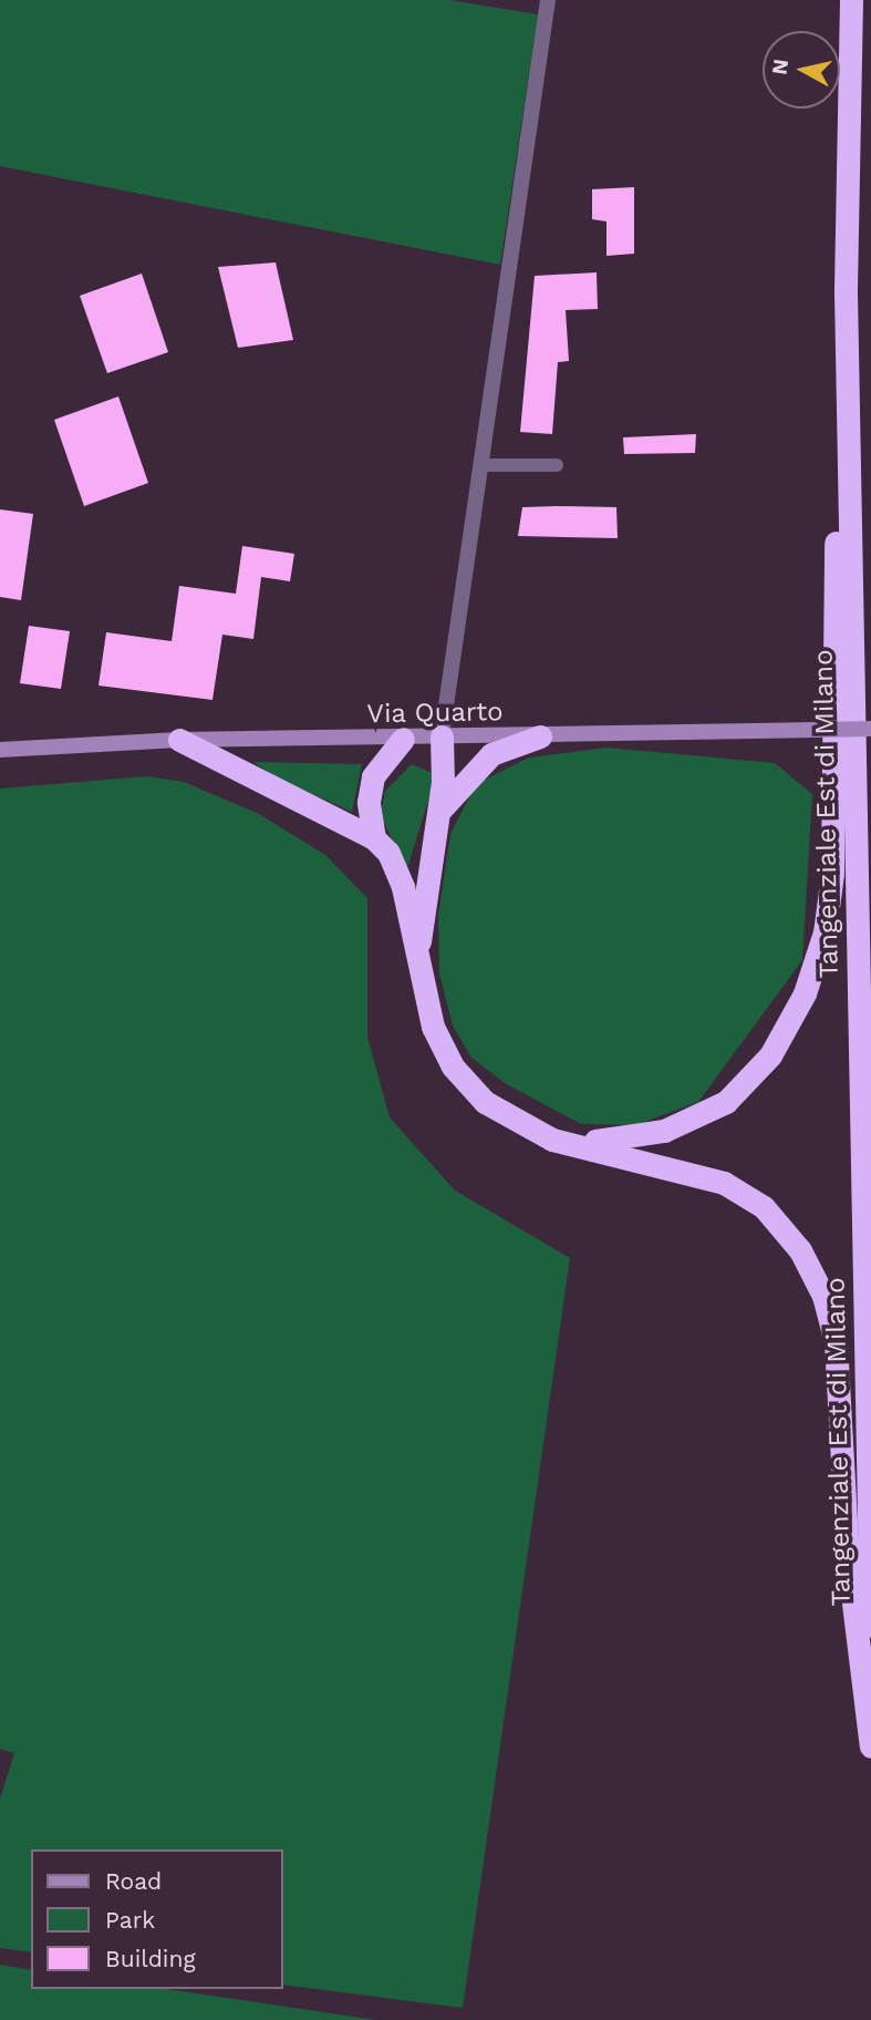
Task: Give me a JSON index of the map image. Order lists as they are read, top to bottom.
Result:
{
  "streets": {
    "highway": ["Tangenziale Est di Milano"],
    "street": ["Via Quarto"]
  },
  "legend": ["Road", "Park", "Building"],
  "north": "left"
}
